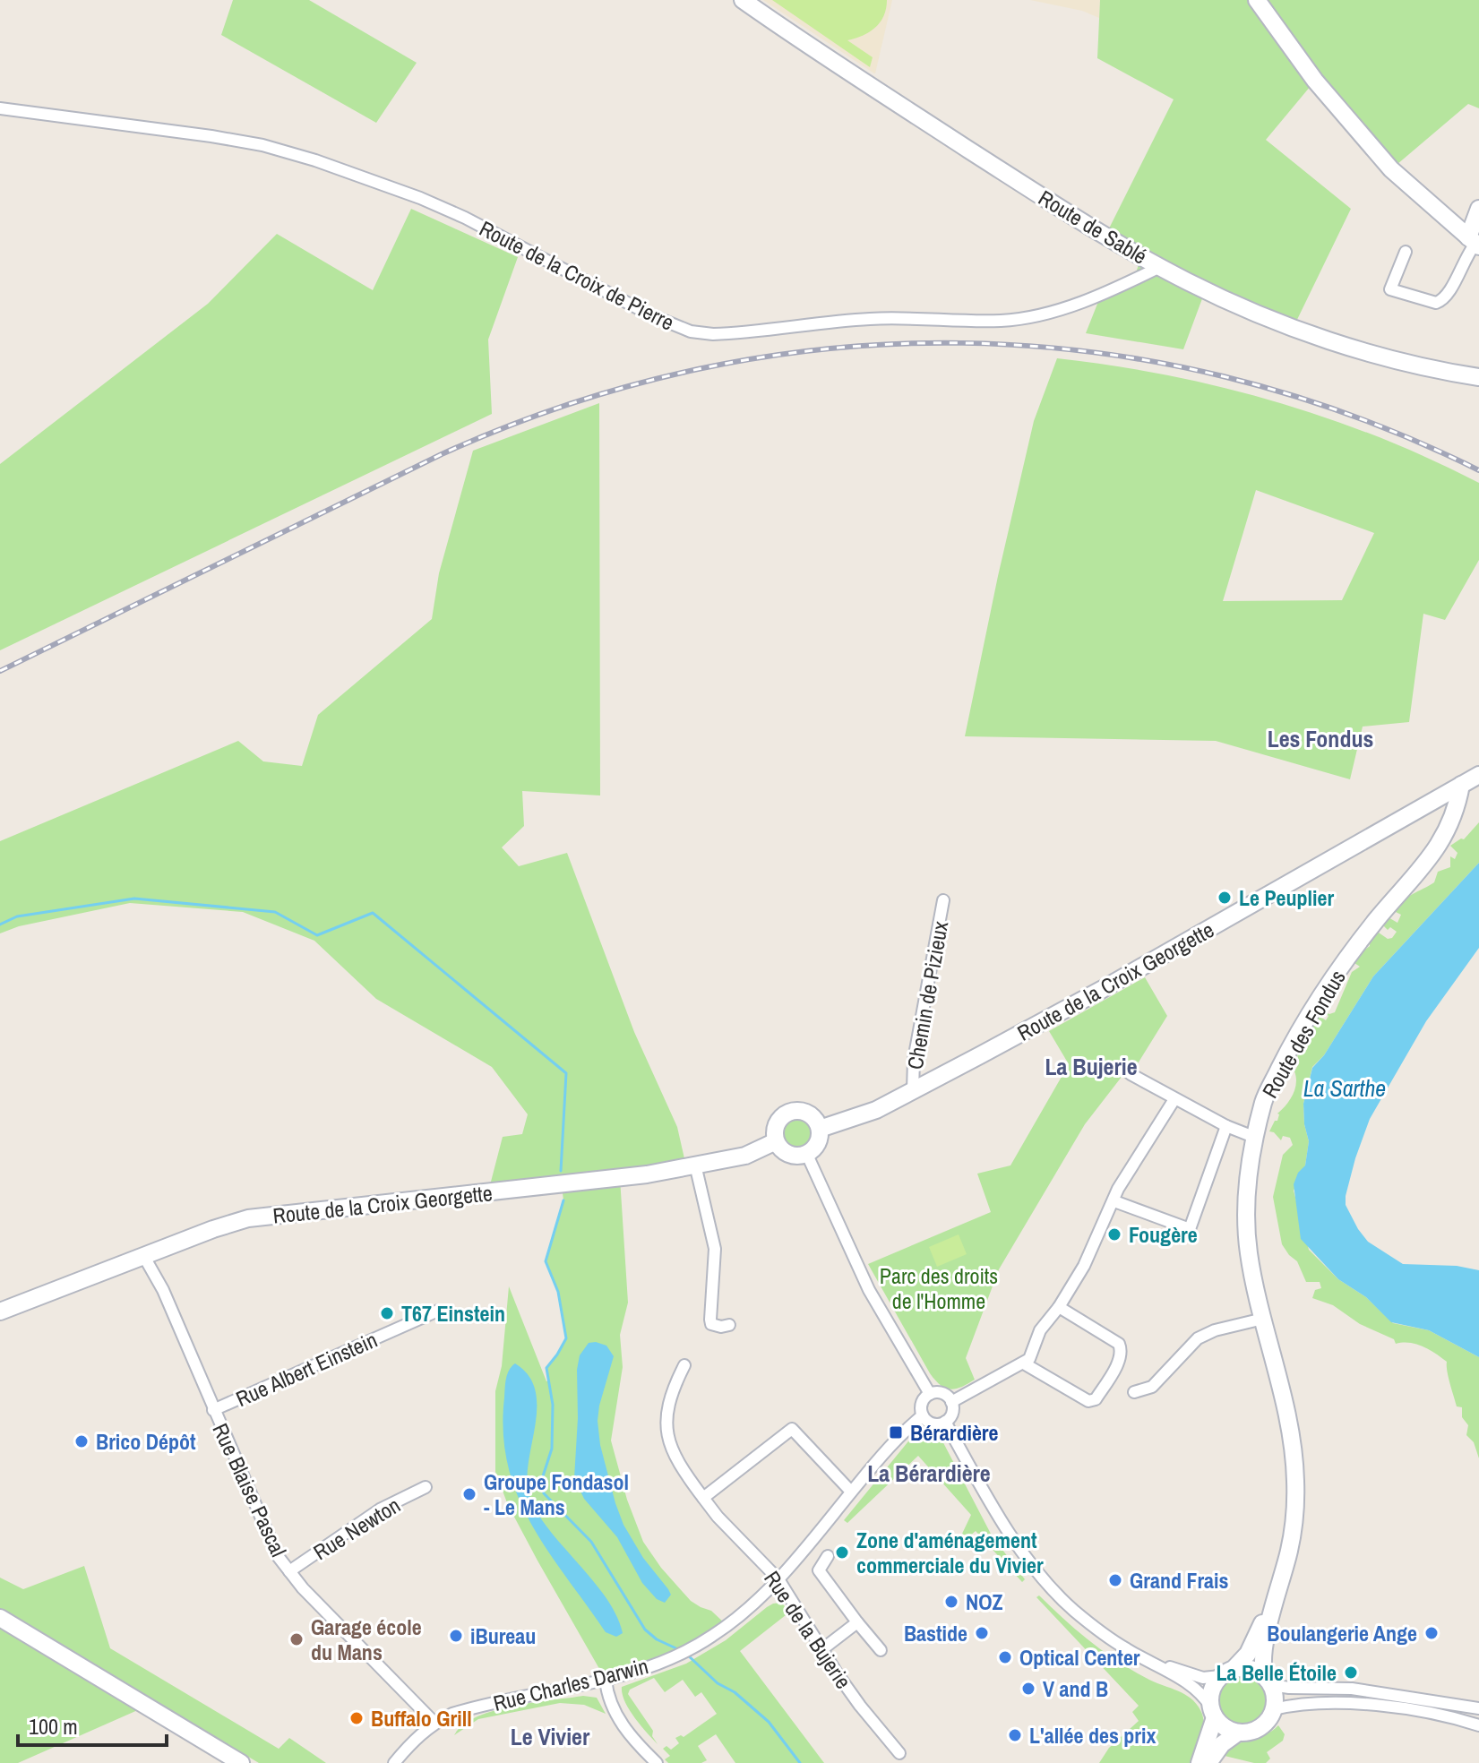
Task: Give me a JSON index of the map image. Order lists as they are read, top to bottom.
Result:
{
  "streets": {
    "street": [
      "Route de Sablé",
      "Route de la Croix de Pierre",
      "Route de la Croix Georgette",
      "Chemin de Pizieux",
      "Route des Fondus",
      "Rue Albert Einstein",
      "Rue Blaise Pascal",
      "Rue Newton",
      "Rue de la Bujerie",
      "Rue Charles Darwin"
    ]
  },
  "crossings": [
    ["Route de Sablé", "Route de la Croix de Pierre"],
    ["Route de la Croix Georgette", "Chemin de Pizieux"],
    ["Route de la Croix Georgette", "Route des Fondus"],
    ["Route de la Croix Georgette", "Rue Blaise Pascal"],
    ["Rue Albert Einstein", "Rue Blaise Pascal"],
    ["Rue Blaise Pascal", "Rue Newton"],
    ["Rue Blaise Pascal", "Rue Charles Darwin"],
    ["Rue de la Bujerie", "Rue Charles Darwin"]
  ],
  "districts": [
    "Les Fondus",
    "La Bujerie",
    "La Bérardière",
    "Le Vivier"
  ],
  "water": ["La Sarthe"],
  "parks": ["Parc des droits de l'Homme"],
  "places": {
    "other": [
      "Le Peuplier",
      "Fougère",
      "T67 Einstein",
      "Brico Dépôt",
      "Groupe Fondasol - Le Mans",
      "Zone d'aménagement commerciale du Vivier",
      "Grand Frais",
      "NOZ",
      "Bastide",
      "Boulangerie Ange",
      "iBureau",
      "Garage école du Mans",
      "Optical Center",
      "La Belle Étoile",
      "V and B",
      "Buffalo Grill",
      "L'allée des prix"
    ],
    "transit": ["Bérardière"]
  },
  "scale_bar": "100 m"
}
